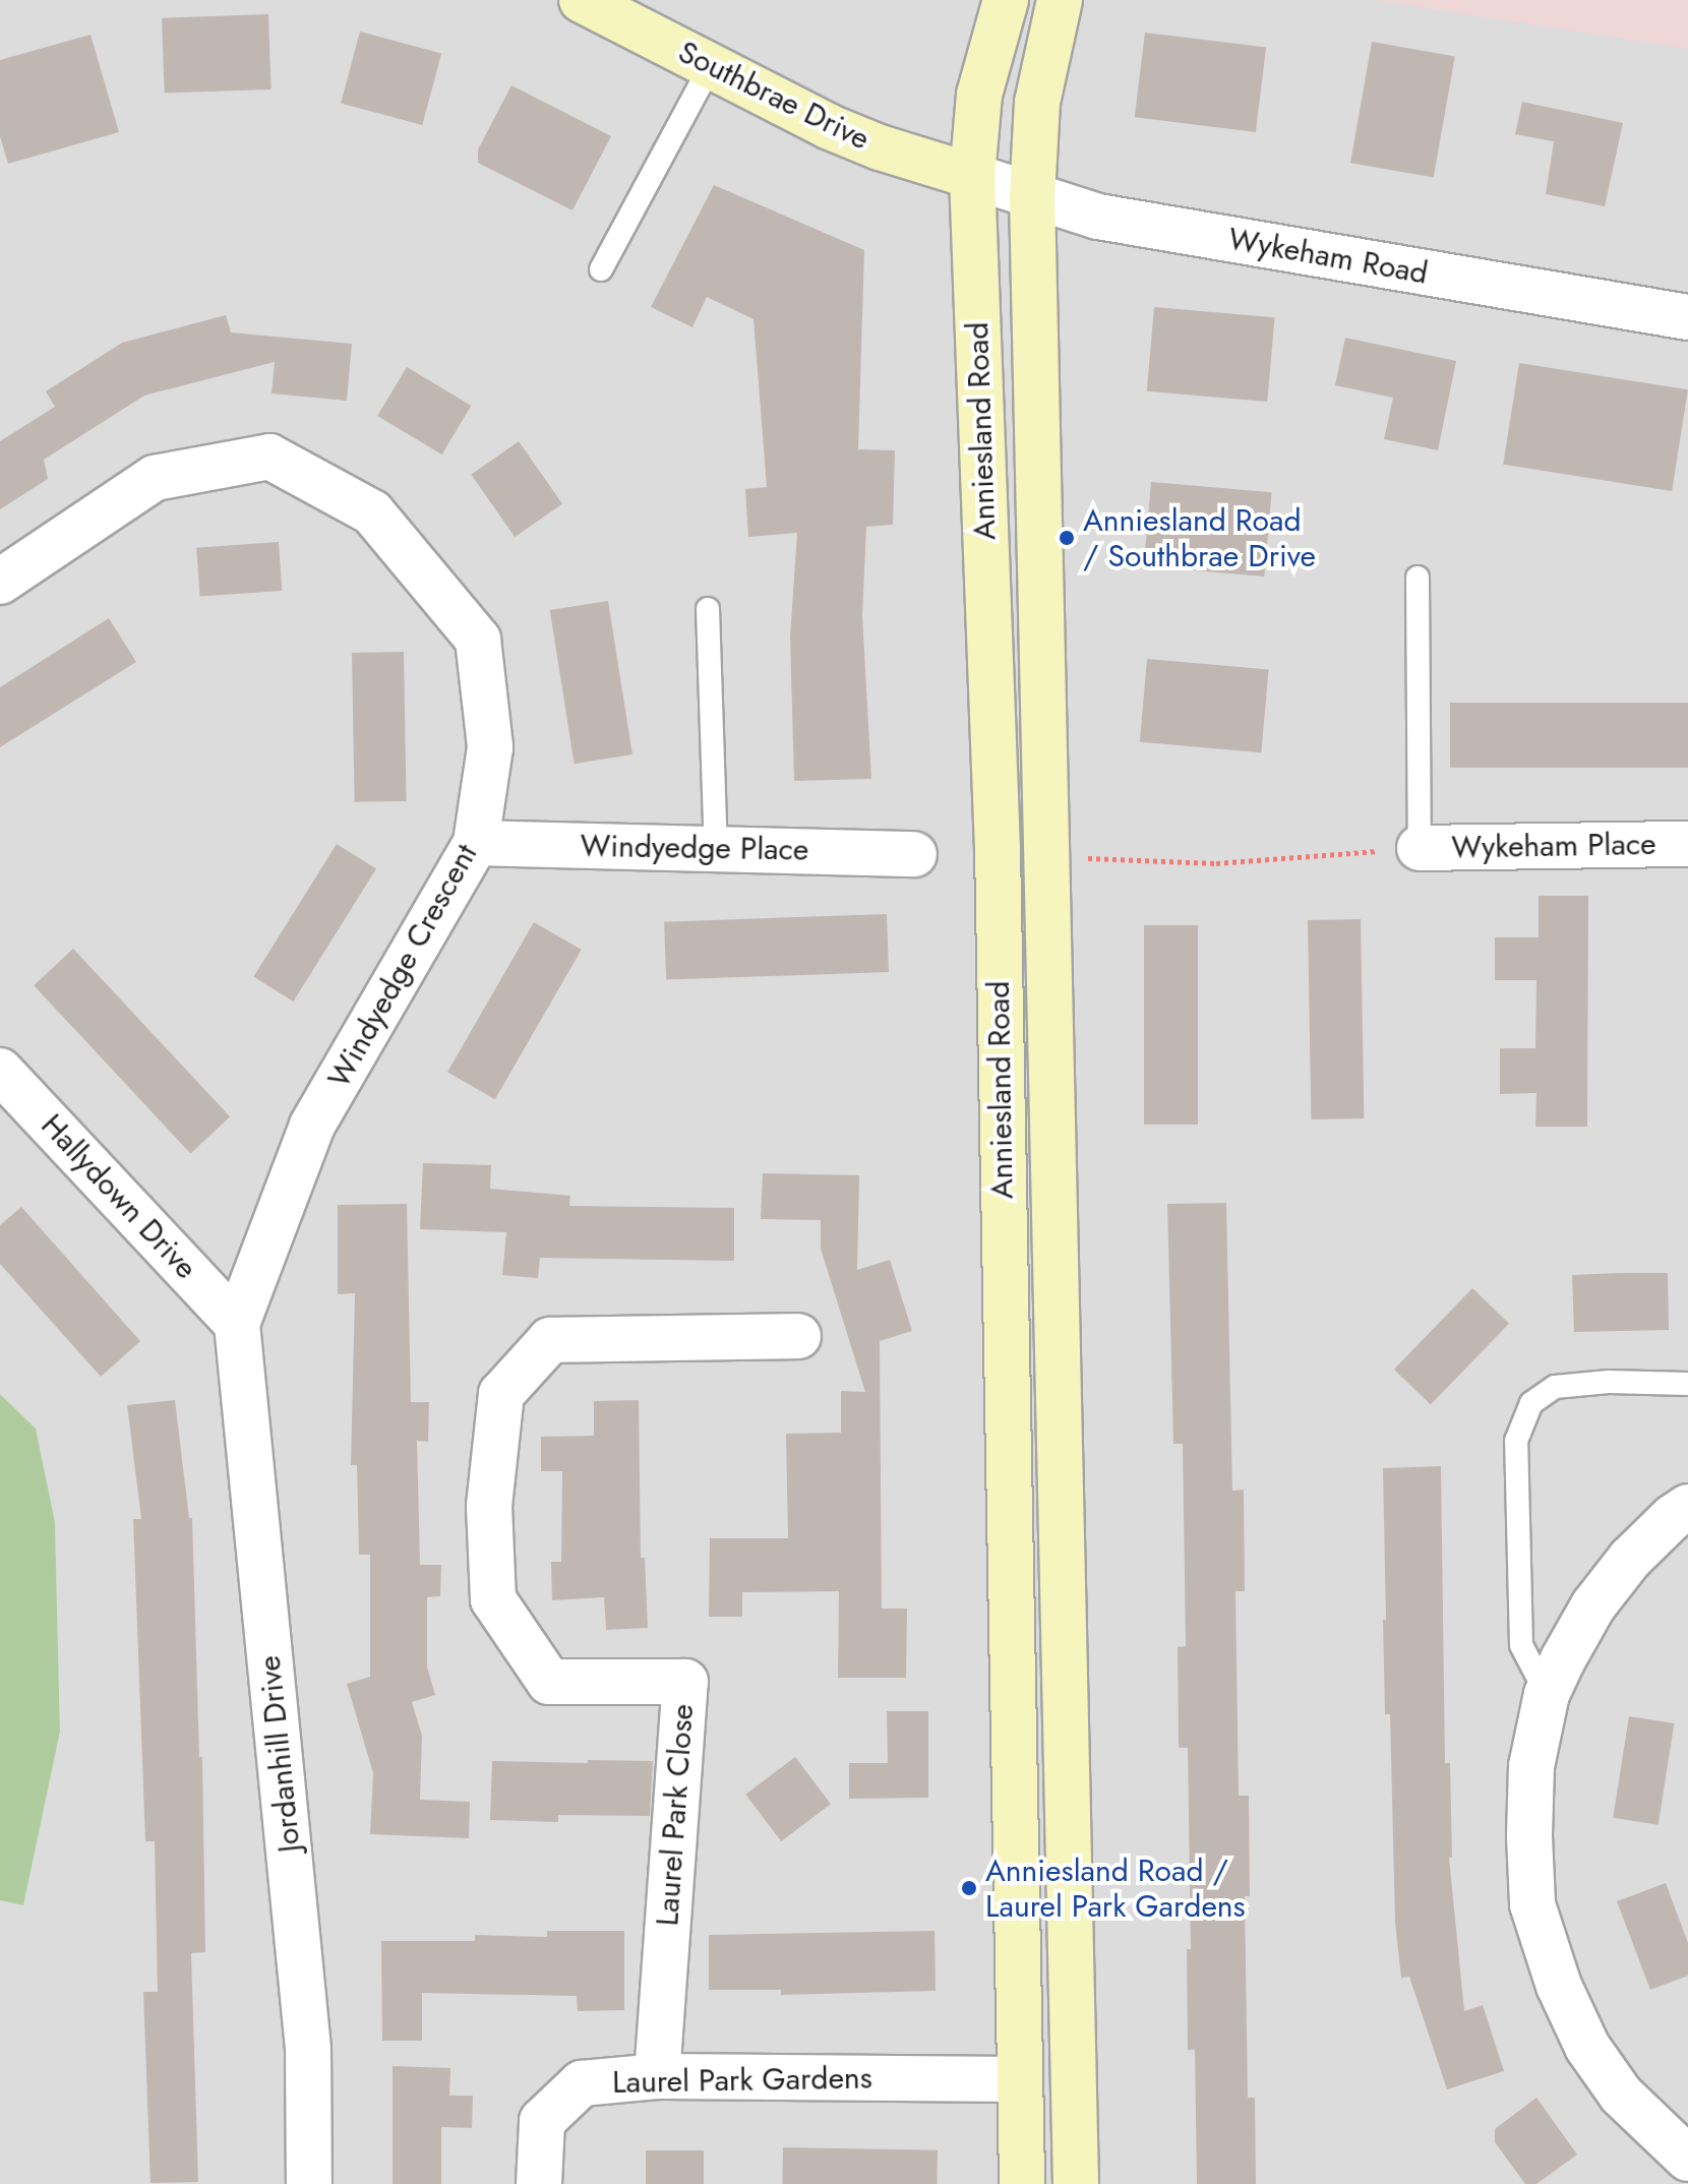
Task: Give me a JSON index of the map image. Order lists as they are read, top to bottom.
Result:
{
  "streets": {
    "street": [
      "Southbrae Drive",
      "Wykeham Road",
      "Anniesland Road",
      "Wykeham Place",
      "Windyedge Place",
      "Windyedge Crescent",
      "Hallydown Drive",
      "Jordanhill Drive",
      "Laurel Park Close",
      "Laurel Park Gardens"
    ]
  },
  "crossings": [
    ["Southbrae Drive", "Wykeham Road"],
    ["Southbrae Drive", "Anniesland Road"],
    ["Wykeham Road", "Anniesland Road"],
    ["Anniesland Road", "Laurel Park Gardens"],
    ["Windyedge Place", "Windyedge Crescent"],
    ["Windyedge Crescent", "Hallydown Drive"],
    ["Windyedge Crescent", "Jordanhill Drive"],
    ["Hallydown Drive", "Jordanhill Drive"],
    ["Laurel Park Close", "Laurel Park Gardens"]
  ],
  "places": ["Anniesland Road / Southbrae Drive", "Anniesland Road / Laurel Park Gardens"]
}
